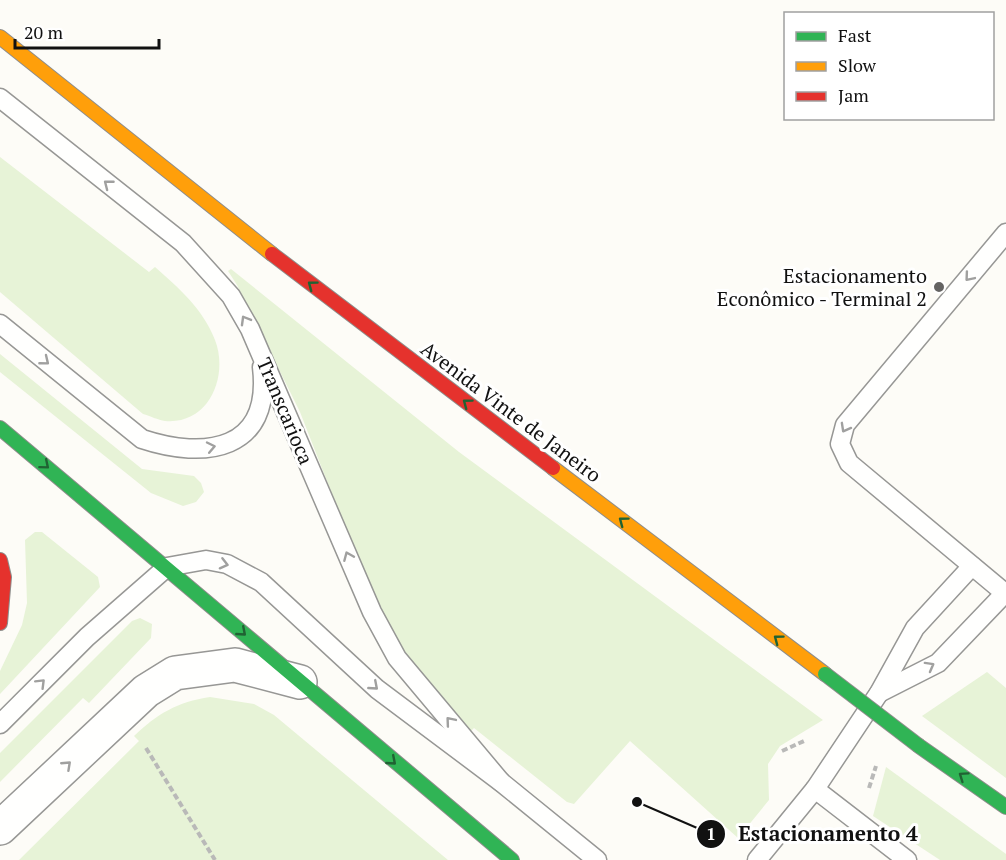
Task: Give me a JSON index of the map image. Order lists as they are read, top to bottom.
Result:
{
  "streets": {
    "street": ["Avenida Vinte de Janeiro"],
    "lane": ["Transcarioca"]
  },
  "one_way": ["Avenida Vinte de Janeiro"],
  "places": ["Estacionamento Econômico - Terminal 2", "Estacionamento 4"],
  "legend": ["Fast", "Slow", "Jam"],
  "scale_bar": "20 m"
}
